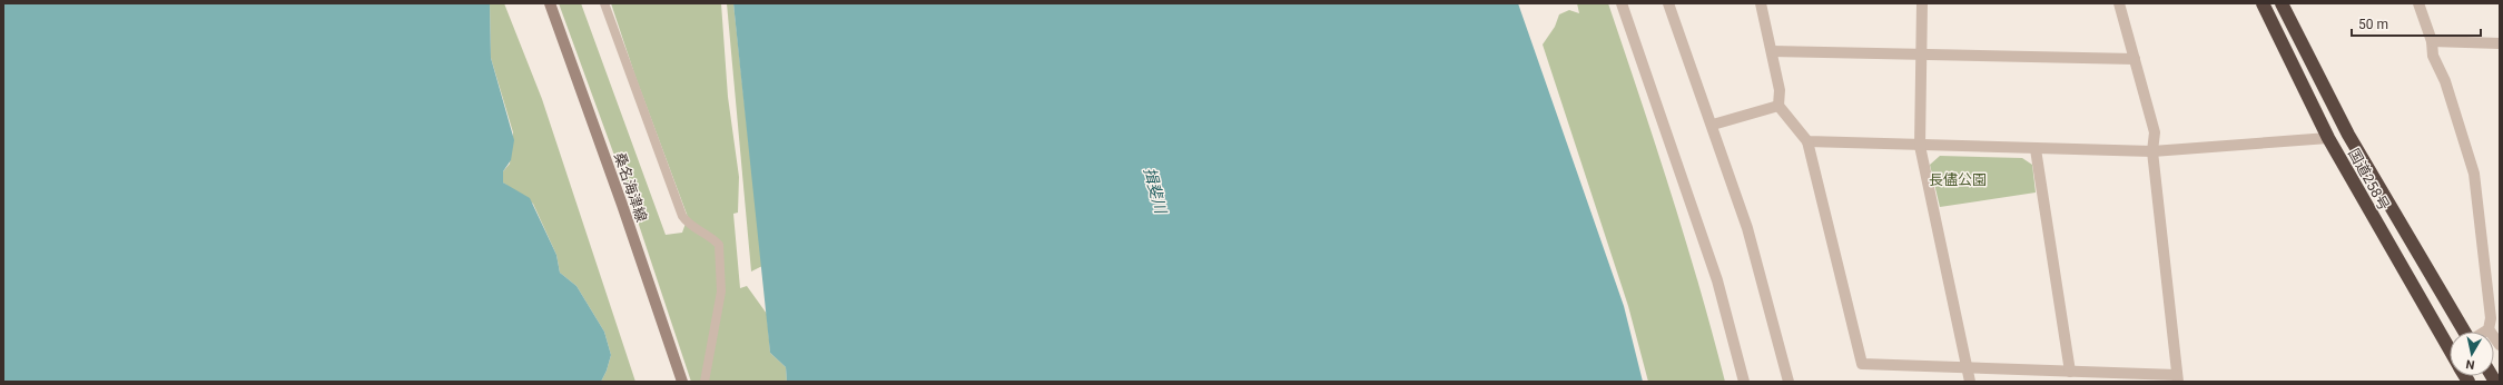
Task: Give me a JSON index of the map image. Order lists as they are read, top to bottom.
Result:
{
  "streets": {
    "highway": ["国道258号"],
    "main road": ["桑名海津線"]
  },
  "water": ["揖斐川"],
  "parks": ["長儘公園"],
  "scale_bar": "50 m",
  "north": "bottom"
}
